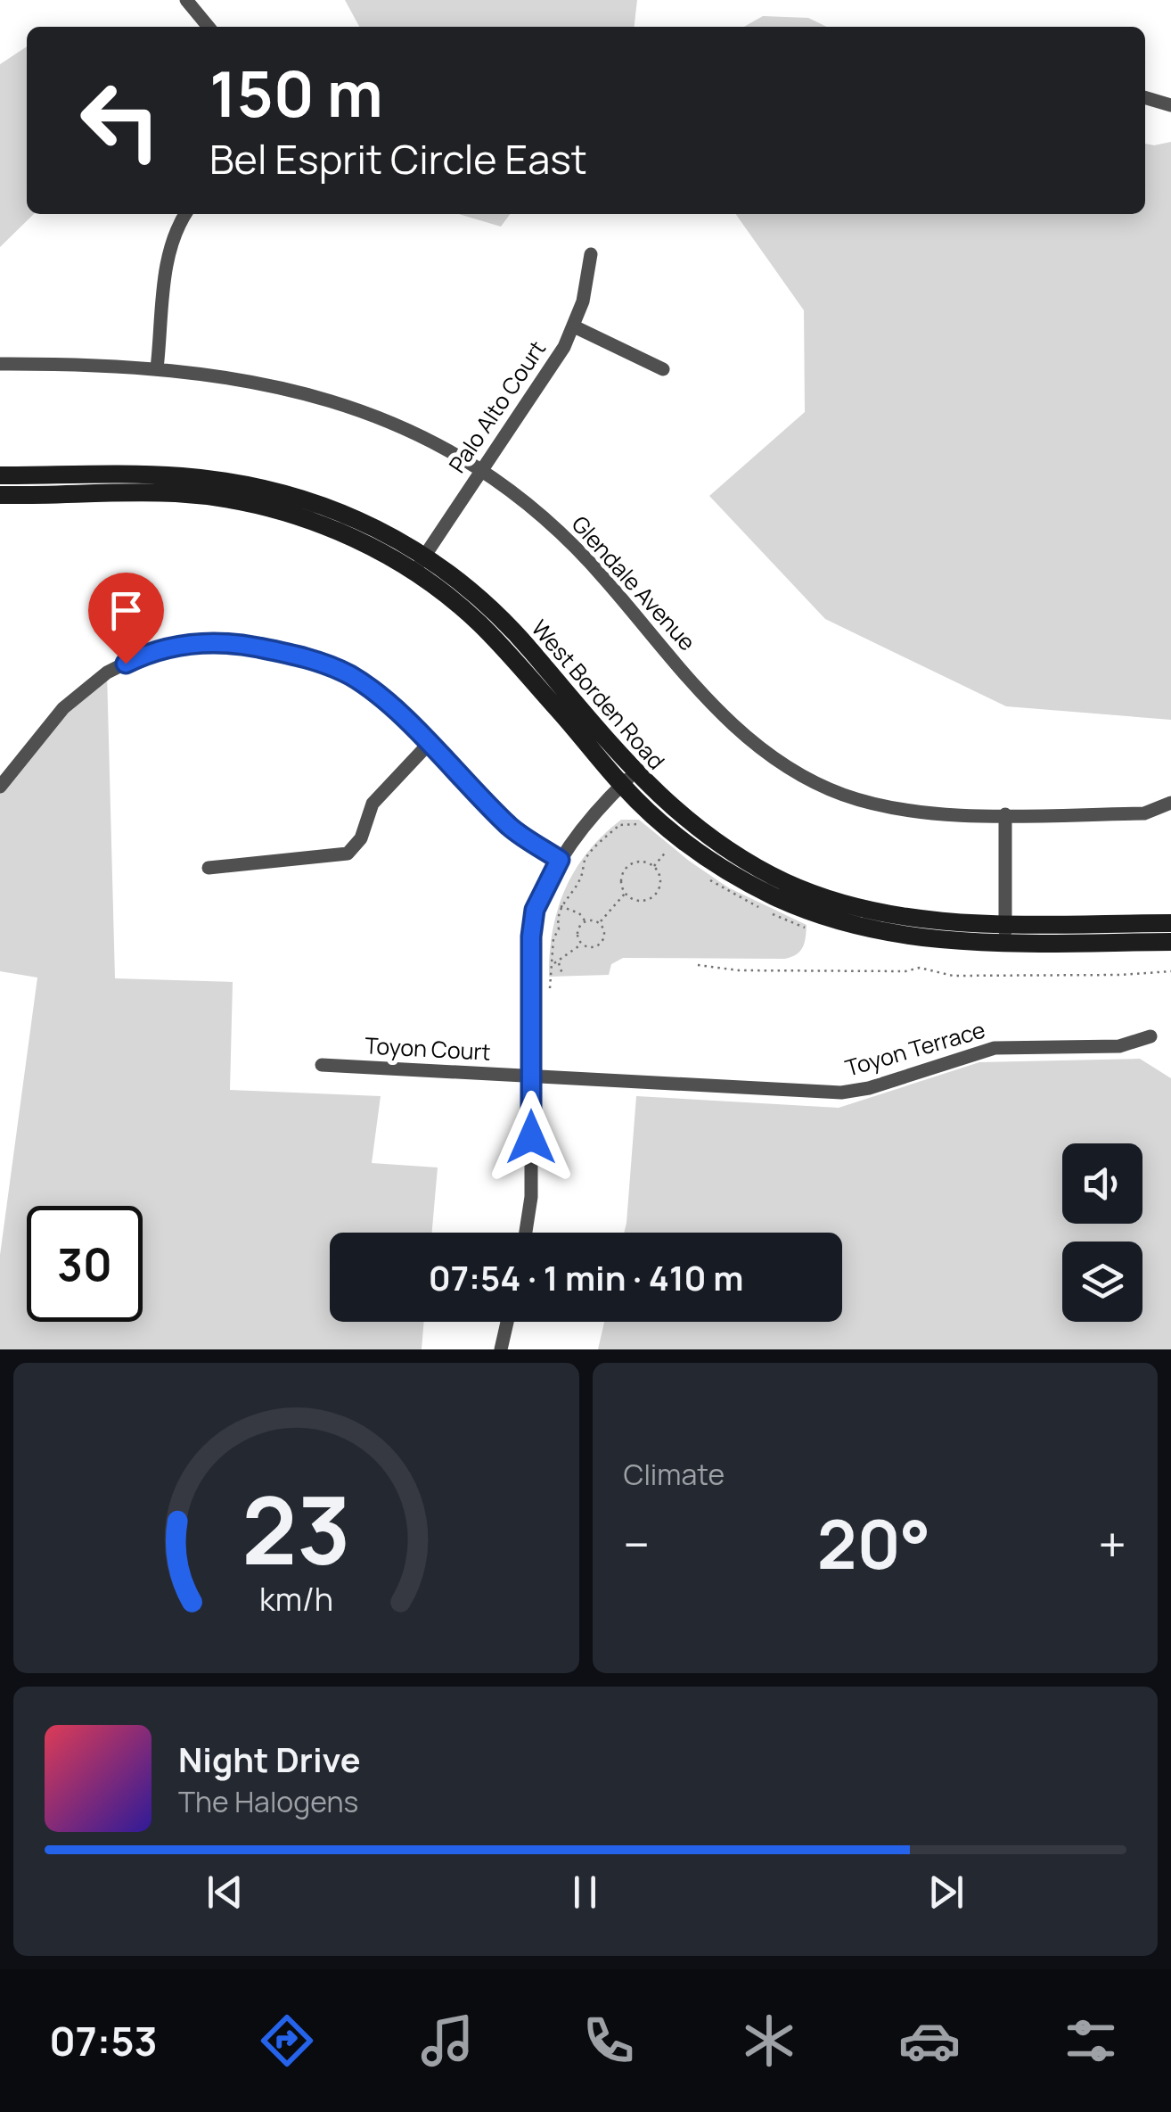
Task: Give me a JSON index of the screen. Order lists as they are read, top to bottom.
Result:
{
  "streets": {
    "main road": ["West Borden Road"],
    "street": [
      "Palo Alto Court",
      "Glendale Avenue",
      "Toyon Court",
      "Toyon Terrace"
    ]
  },
  "crossings": [
    ["Palo Alto Court", "Glendale Avenue"],
    ["Palo Alto Court", "West Borden Road"],
    ["Toyon Court", "Toyon Terrace"]
  ],
  "page": {
    "turn": ["150 m", "Bel Esprit Circle East"],
    "limit": "30",
    "trip": "07:54 · 1 min · 410 m",
    "tile": "Climate",
    "heat": ["−", "20°", "+"],
    "song": ["Night Drive", "The Halogens"],
    "tabs": "07:53",
    "gauge": ["23", "km/h"]
  }
}
